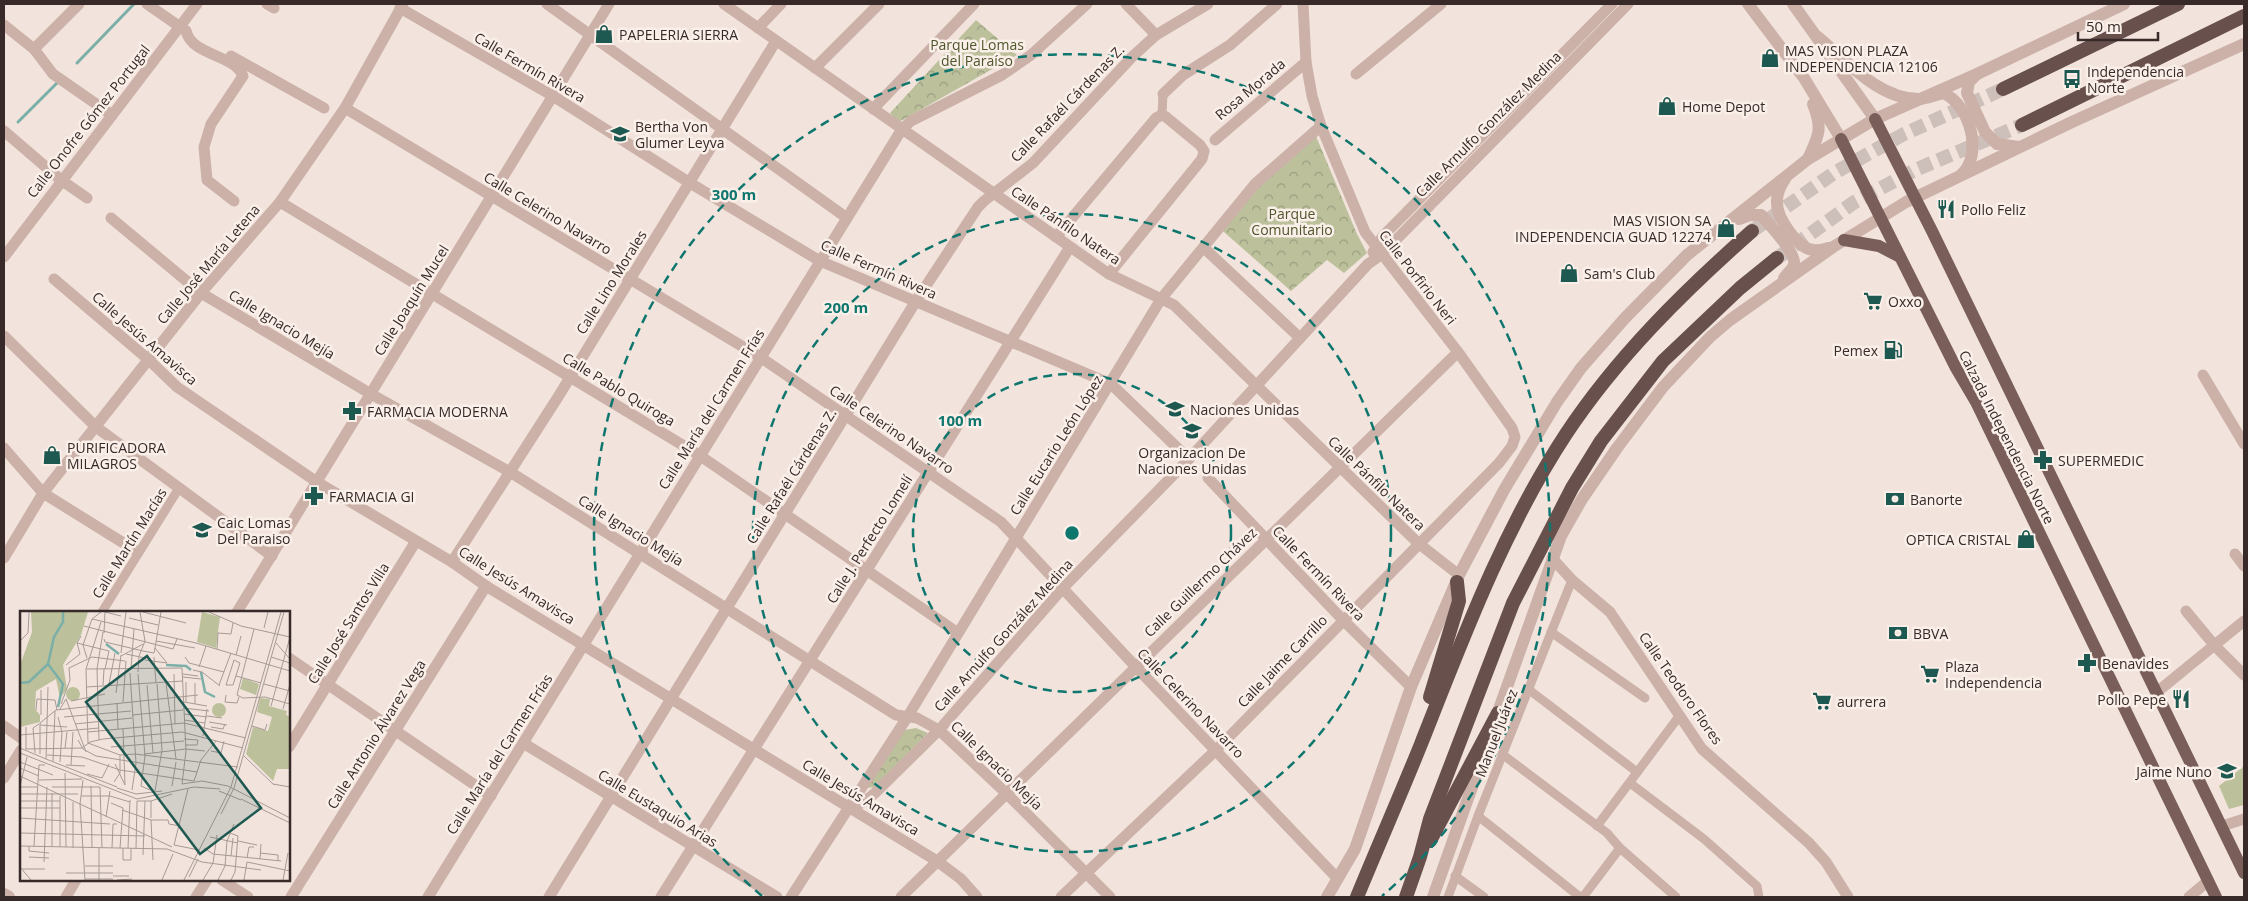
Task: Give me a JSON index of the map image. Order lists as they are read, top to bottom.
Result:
{
  "streets": {
    "main road": ["Calzada Independencia Norte"],
    "street": [
      "Calle Fermín Rivera",
      "Rosa Morada",
      "Calle Rafaél Cárdenas Z.",
      "Calle Onofre Gómez Portugal",
      "Calle Arnulfo González Medina",
      "Calle Celerino Navarro",
      "Calle Pánfilo Natera",
      "Calle José María Letena",
      "Calle Porfirio Neri",
      "Calle Lino Morales",
      "Calle Joaquín Mucel",
      "Calle Ignacio Mejía",
      "Calle Jesús Amavisca",
      "Calle Pablo Quiroga",
      "Calle María del Carmen Frías",
      "Calle Eucario León López",
      "Calle J. Perfecto Lomelí",
      "Calle Martín Macías",
      "Calle Guillermo Chávez",
      "Calle José Santos Villa",
      "Calle Jaime Carrillo",
      "Calle Teodoro Flores",
      "Manuel Juárez",
      "Calle Antonio Álvarez Vega",
      "Calle Eustaquio Arias"
    ]
  },
  "crossings": [
    ["Calle Fermín Rivera", "Calle Rafaél Cárdenas Z."],
    ["Calle Fermín Rivera", "Calle Arnulfo González Medina"],
    ["Calle Fermín Rivera", "Calle José María Letena"],
    ["Calle Fermín Rivera", "Calle Lino Morales"],
    ["Calle Fermín Rivera", "Calle Joaquín Mucel"],
    ["Calle Fermín Rivera", "Calle María del Carmen Frías"],
    ["Calle Fermín Rivera", "Calle Eucario León López"],
    ["Calle Fermín Rivera", "Calle J. Perfecto Lomelí"],
    ["Calle Fermín Rivera", "Calle Guillermo Chávez"],
    ["Calle Fermín Rivera", "Calle Jaime Carrillo"],
    ["Rosa Morada", "Calle Porfirio Neri"],
    ["Calle Rafaél Cárdenas Z.", "Calle Celerino Navarro"],
    ["Calle Rafaél Cárdenas Z.", "Calle Pánfilo Natera"],
    ["Calle Rafaél Cárdenas Z.", "Calle Ignacio Mejía"],
    ["Calle Rafaél Cárdenas Z.", "Calle Jesús Amavisca"],
    ["Calle Rafaél Cárdenas Z.", "Calle Pablo Quiroga"],
    ["Calle Rafaél Cárdenas Z.", "Calle Eustaquio Arias"],
    ["Calle Arnulfo González Medina", "Calle Celerino Navarro"],
    ["Calle Arnulfo González Medina", "Calle Pánfilo Natera"],
    ["Calle Arnulfo González Medina", "Calle Porfirio Neri"],
    ["Calle Arnulfo González Medina", "Calle Ignacio Mejía"],
    ["Calle Arnulfo González Medina", "Calle Jesús Amavisca"],
    ["Calle Arnulfo González Medina", "Calle Eucario León López"],
    ["Calle Celerino Navarro", "Calle José María Letena"],
    ["Calle Celerino Navarro", "Calle Lino Morales"],
    ["Calle Celerino Navarro", "Calle Joaquín Mucel"],
    ["Calle Celerino Navarro", "Calle María del Carmen Frías"],
    ["Calle Celerino Navarro", "Calle Eucario León López"],
    ["Calle Celerino Navarro", "Calle J. Perfecto Lomelí"],
    ["Calle Celerino Navarro", "Calle Guillermo Chávez"],
    ["Calle Celerino Navarro", "Calle Jaime Carrillo"],
    ["Calle Pánfilo Natera", "Calle Lino Morales"],
    ["Calle Pánfilo Natera", "Calle María del Carmen Frías"],
    ["Calle Pánfilo Natera", "Calle Eucario León López"],
    ["Calle Pánfilo Natera", "Calle J. Perfecto Lomelí"],
    ["Calle Pánfilo Natera", "Calle Guillermo Chávez"],
    ["Calle Pánfilo Natera", "Calle Jaime Carrillo"],
    ["Calle José María Letena", "Calle Ignacio Mejía"],
    ["Calle José María Letena", "Calle Jesús Amavisca"],
    ["Calle José María Letena", "Calle Pablo Quiroga"],
    ["Calle Porfirio Neri", "Calle Eucario León López"],
    ["Calle Porfirio Neri", "Calle Guillermo Chávez"],
    ["Calle Porfirio Neri", "Calle Jaime Carrillo"],
    ["Calle Lino Morales", "Calle Ignacio Mejía"],
    ["Calle Lino Morales", "Calle Jesús Amavisca"],
    ["Calle Lino Morales", "Calle Pablo Quiroga"],
    ["Calle Joaquín Mucel", "Calle Ignacio Mejía"],
    ["Calle Joaquín Mucel", "Calle Jesús Amavisca"],
    ["Calle Joaquín Mucel", "Calle Pablo Quiroga"],
    ["Calle Ignacio Mejía", "Calle María del Carmen Frías"],
    ["Calle Ignacio Mejía", "Calle Eucario León López"],
    ["Calle Ignacio Mejía", "Calle J. Perfecto Lomelí"],
    ["Calle Ignacio Mejía", "Calle Guillermo Chávez"],
    ["Calle Ignacio Mejía", "Calle Jaime Carrillo"],
    ["Calle Jesús Amavisca", "Calle María del Carmen Frías"],
    ["Calle Jesús Amavisca", "Calle Eucario León López"],
    ["Calle Jesús Amavisca", "Calle J. Perfecto Lomelí"],
    ["Calle Jesús Amavisca", "Calle Guillermo Chávez"],
    ["Calle Jesús Amavisca", "Calle José Santos Villa"],
    ["Calle Jesús Amavisca", "Calle Antonio Álvarez Vega"],
    ["Calle Pablo Quiroga", "Calle María del Carmen Frías"],
    ["Calle Pablo Quiroga", "Calle Eucario León López"],
    ["Calle Pablo Quiroga", "Calle J. Perfecto Lomelí"],
    ["Calle María del Carmen Frías", "Calle Eustaquio Arias"],
    ["Calle J. Perfecto Lomelí", "Calle Eustaquio Arias"],
    ["Calle Teodoro Flores", "Manuel Juárez"]
  ],
  "parks": ["Parque Lomas del Paraíso", "Parque Comunitario"],
  "places": {
    "shop": [
      "PAPELERIA SIERRA",
      "MAS VISION PLAZA INDEPENDENCIA 12106",
      "Home Depot",
      "MAS VISION SA INDEPENDENCIA GUAD 12274",
      "Sam's Club",
      "PURIFICADORA MILAGROS",
      "OPTICA CRISTAL"
    ],
    "bus stop": ["Independencia Norte"],
    "school or university": [
      "Bertha Von Glumer Leyva",
      "Naciones Unidas",
      "Organizacion De Naciones Unidas",
      "Caic Lomas Del Paraiso",
      "Jaime Nuno"
    ],
    "restaurant": ["Pollo Feliz", "Pollo Pepe"],
    "supermarket": ["Oxxo", "Plaza Independencia", "aurrera"],
    "fuel station": ["Pemex"],
    "pharmacy": [
      "FARMACIA MODERNA",
      "SUPERMEDIC",
      "FARMACIA GI",
      "Benavides"
    ],
    "bank": ["Banorte", "BBVA"]
  },
  "scale_bar": "50 m",
  "rings": ["300 m", "200 m", "100 m"]
}
